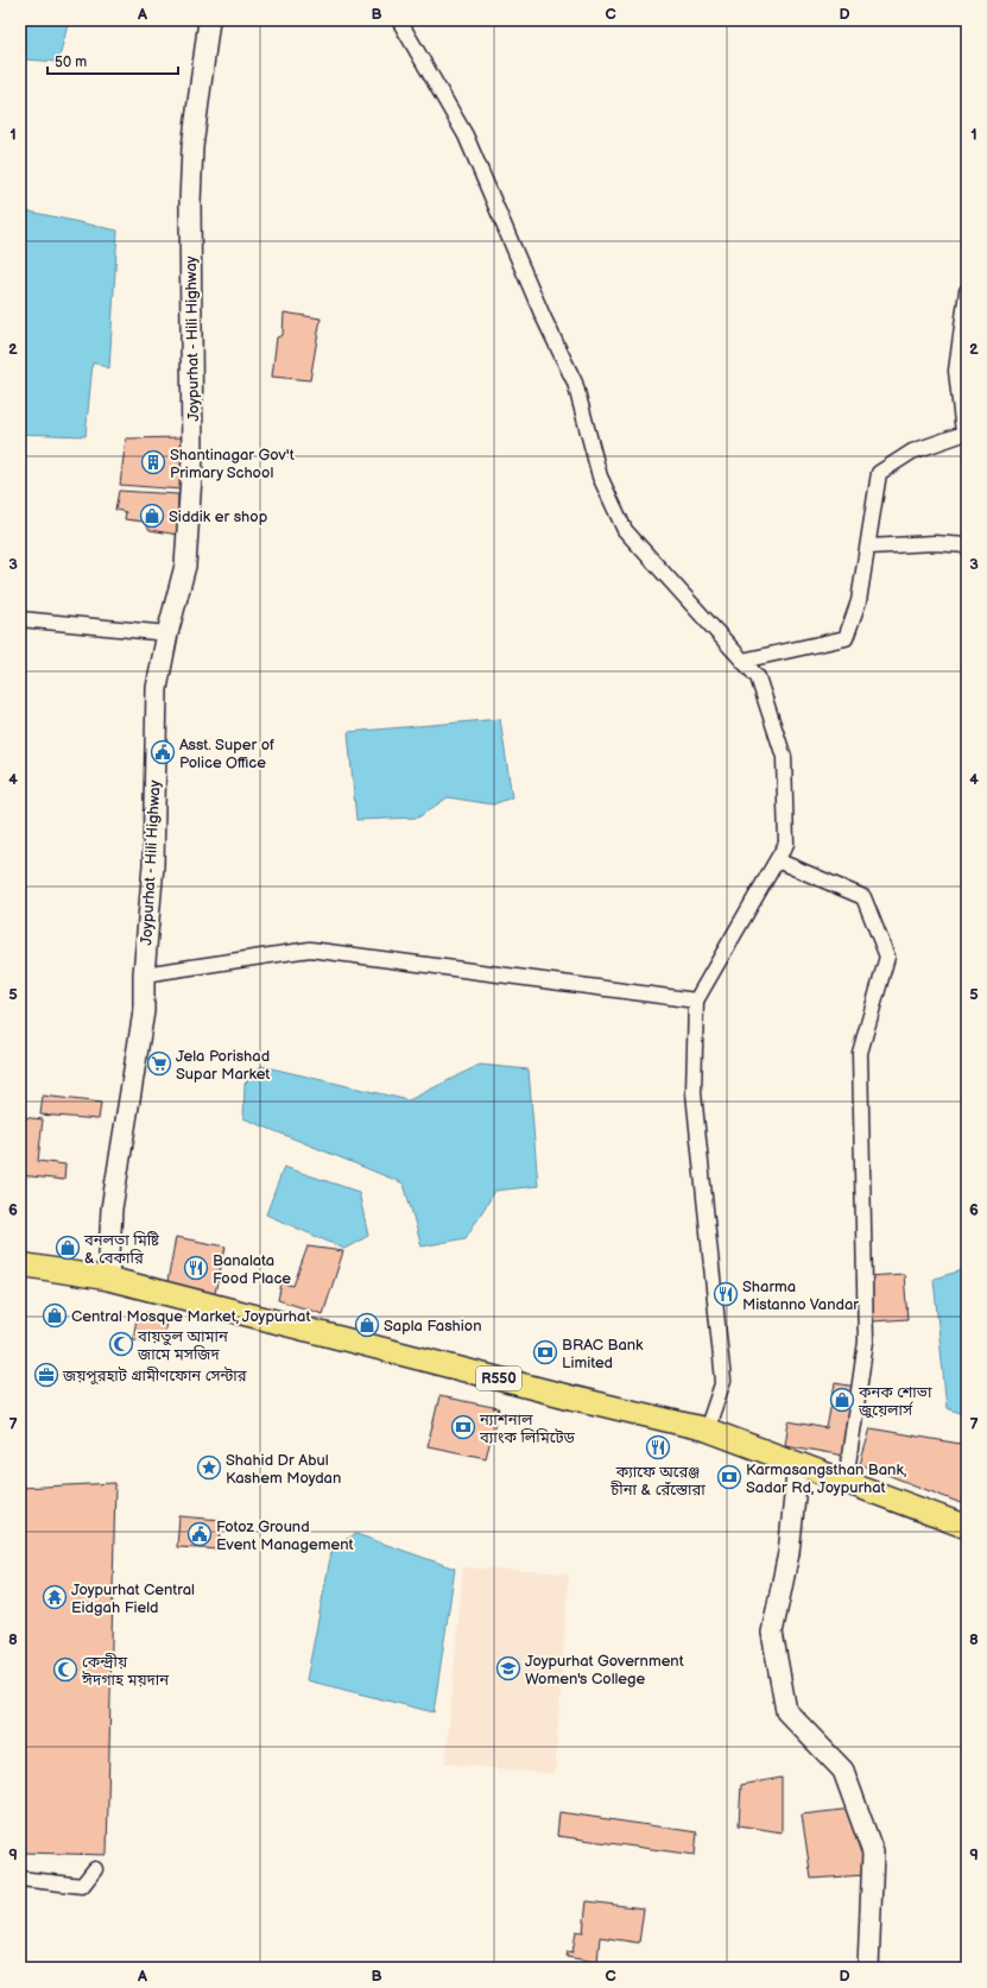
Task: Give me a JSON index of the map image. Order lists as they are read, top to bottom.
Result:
{
  "streets": {
    "main road": ["Joypurhat - Hili Highway", "R550"]
  },
  "crossings": [
    ["Joypurhat - Hili Highway", "R550"]
  ],
  "places": {
    "building": ["Shantinagar Gov't Primary School"],
    "shop": [
      "Siddik er shop",
      "বনলতা মিষ্টি & বেকারি",
      "Central Mosque Market, Joypurhat",
      "Sapla Fashion",
      "কনক শোভা জুয়েলার্স"
    ],
    "public building": ["Asst. Super of Police Office", "Fotoz Ground Event Management"],
    "supermarket": ["Jela Porishad Supar Market"],
    "restaurant": ["Banalata Food Place", "Sharma Mistanno Vandar", "ক্যাফে অরেঞ্জ চীনা & রেঁস্তোরা"],
    "mosque": ["বায়তুল আমান জামে মসজিদ", "কেন্দ্রীয় ঈদগাহ ময়দান"],
    "bank": ["BRAC Bank Limited", "ন্যাশনাল ব্যাংক লিমিটেড", "Karmasangsthan Bank, Sadar Rd, Joypurhat"],
    "office": ["জয়পুরহাট গ্রামীণফোন সেন্টার"],
    "place": ["Shahid Dr Abul Kashem Moydan"],
    "temple": ["Joypurhat Central Eidgah Field"],
    "school or university": ["Joypurhat Government Women's College"]
  },
  "scale_bar": "50 m",
  "grid": {
    "columns": [
      "A",
      "B",
      "C",
      "D"
    ],
    "rows": [
      "1",
      "2",
      "3",
      "4",
      "5",
      "6",
      "7",
      "8",
      "9"
    ]
  }
}
